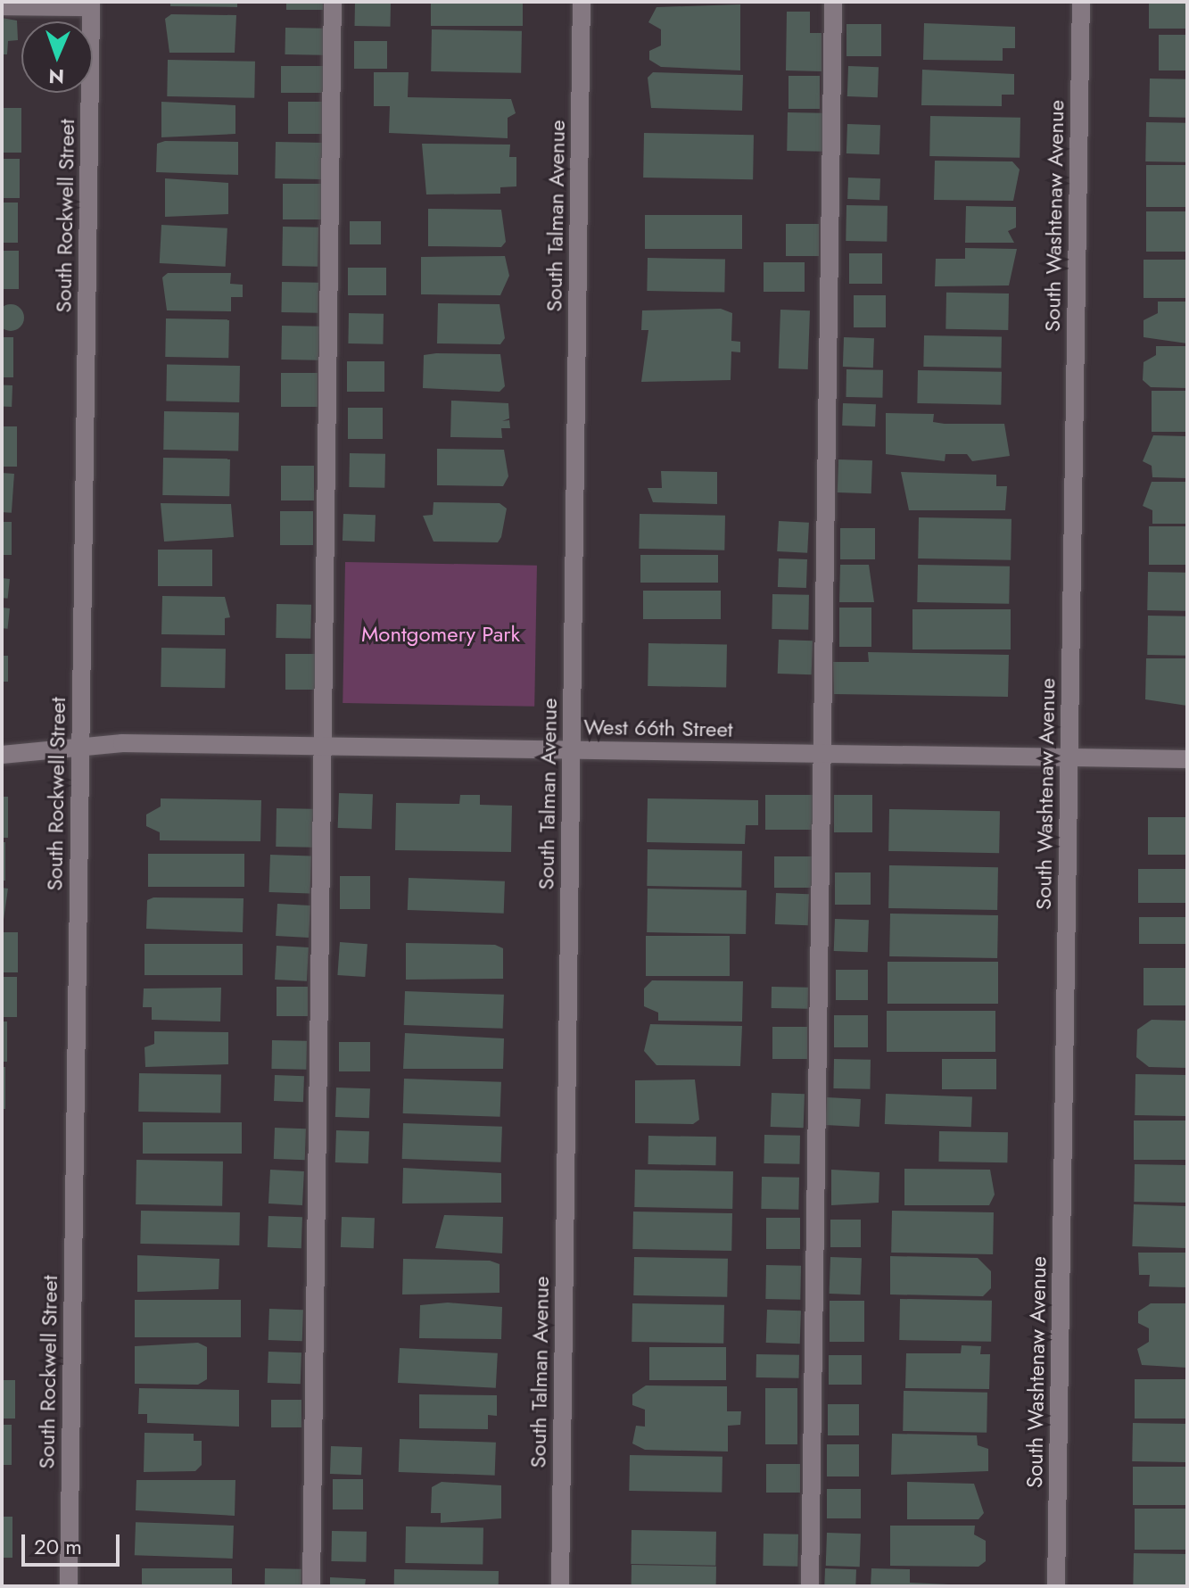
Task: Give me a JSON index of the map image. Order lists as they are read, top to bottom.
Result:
{
  "streets": {
    "street": [
      "South Rockwell Street",
      "South Talman Avenue",
      "South Washtenaw Avenue",
      "West 66th Street"
    ]
  },
  "crossings": [
    ["South Rockwell Street", "West 66th Street"],
    ["South Talman Avenue", "West 66th Street"],
    ["South Washtenaw Avenue", "West 66th Street"]
  ],
  "parks": ["Montgomery Park"],
  "scale_bar": "20 m",
  "north": "bottom"
}
